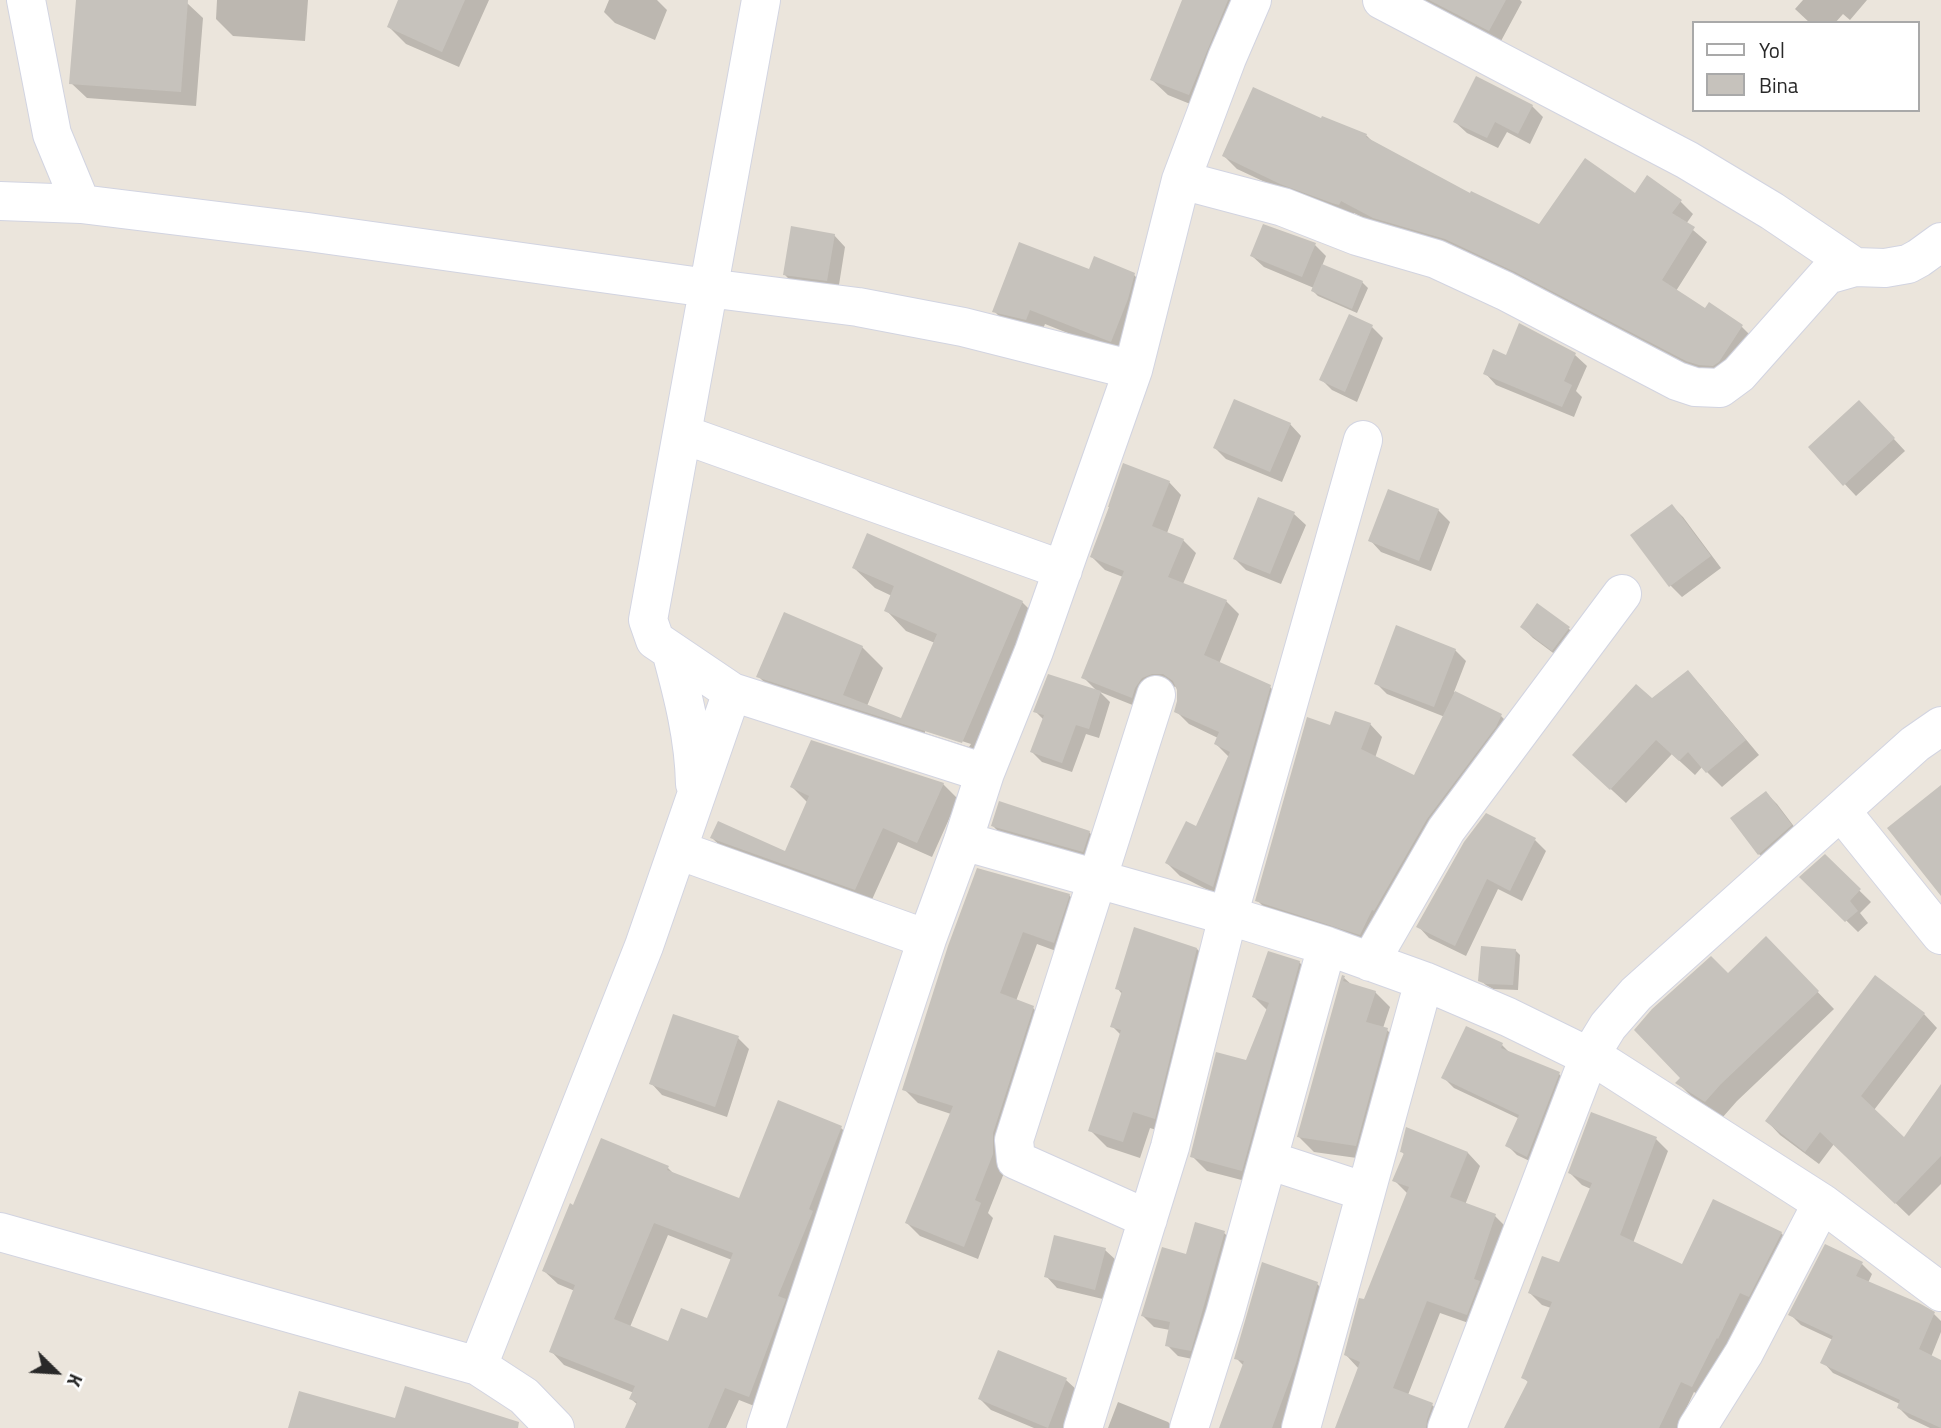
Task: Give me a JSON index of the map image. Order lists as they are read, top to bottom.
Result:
{
  "legend": ["Yol", "Bina"],
  "north": "bottom right"
}
